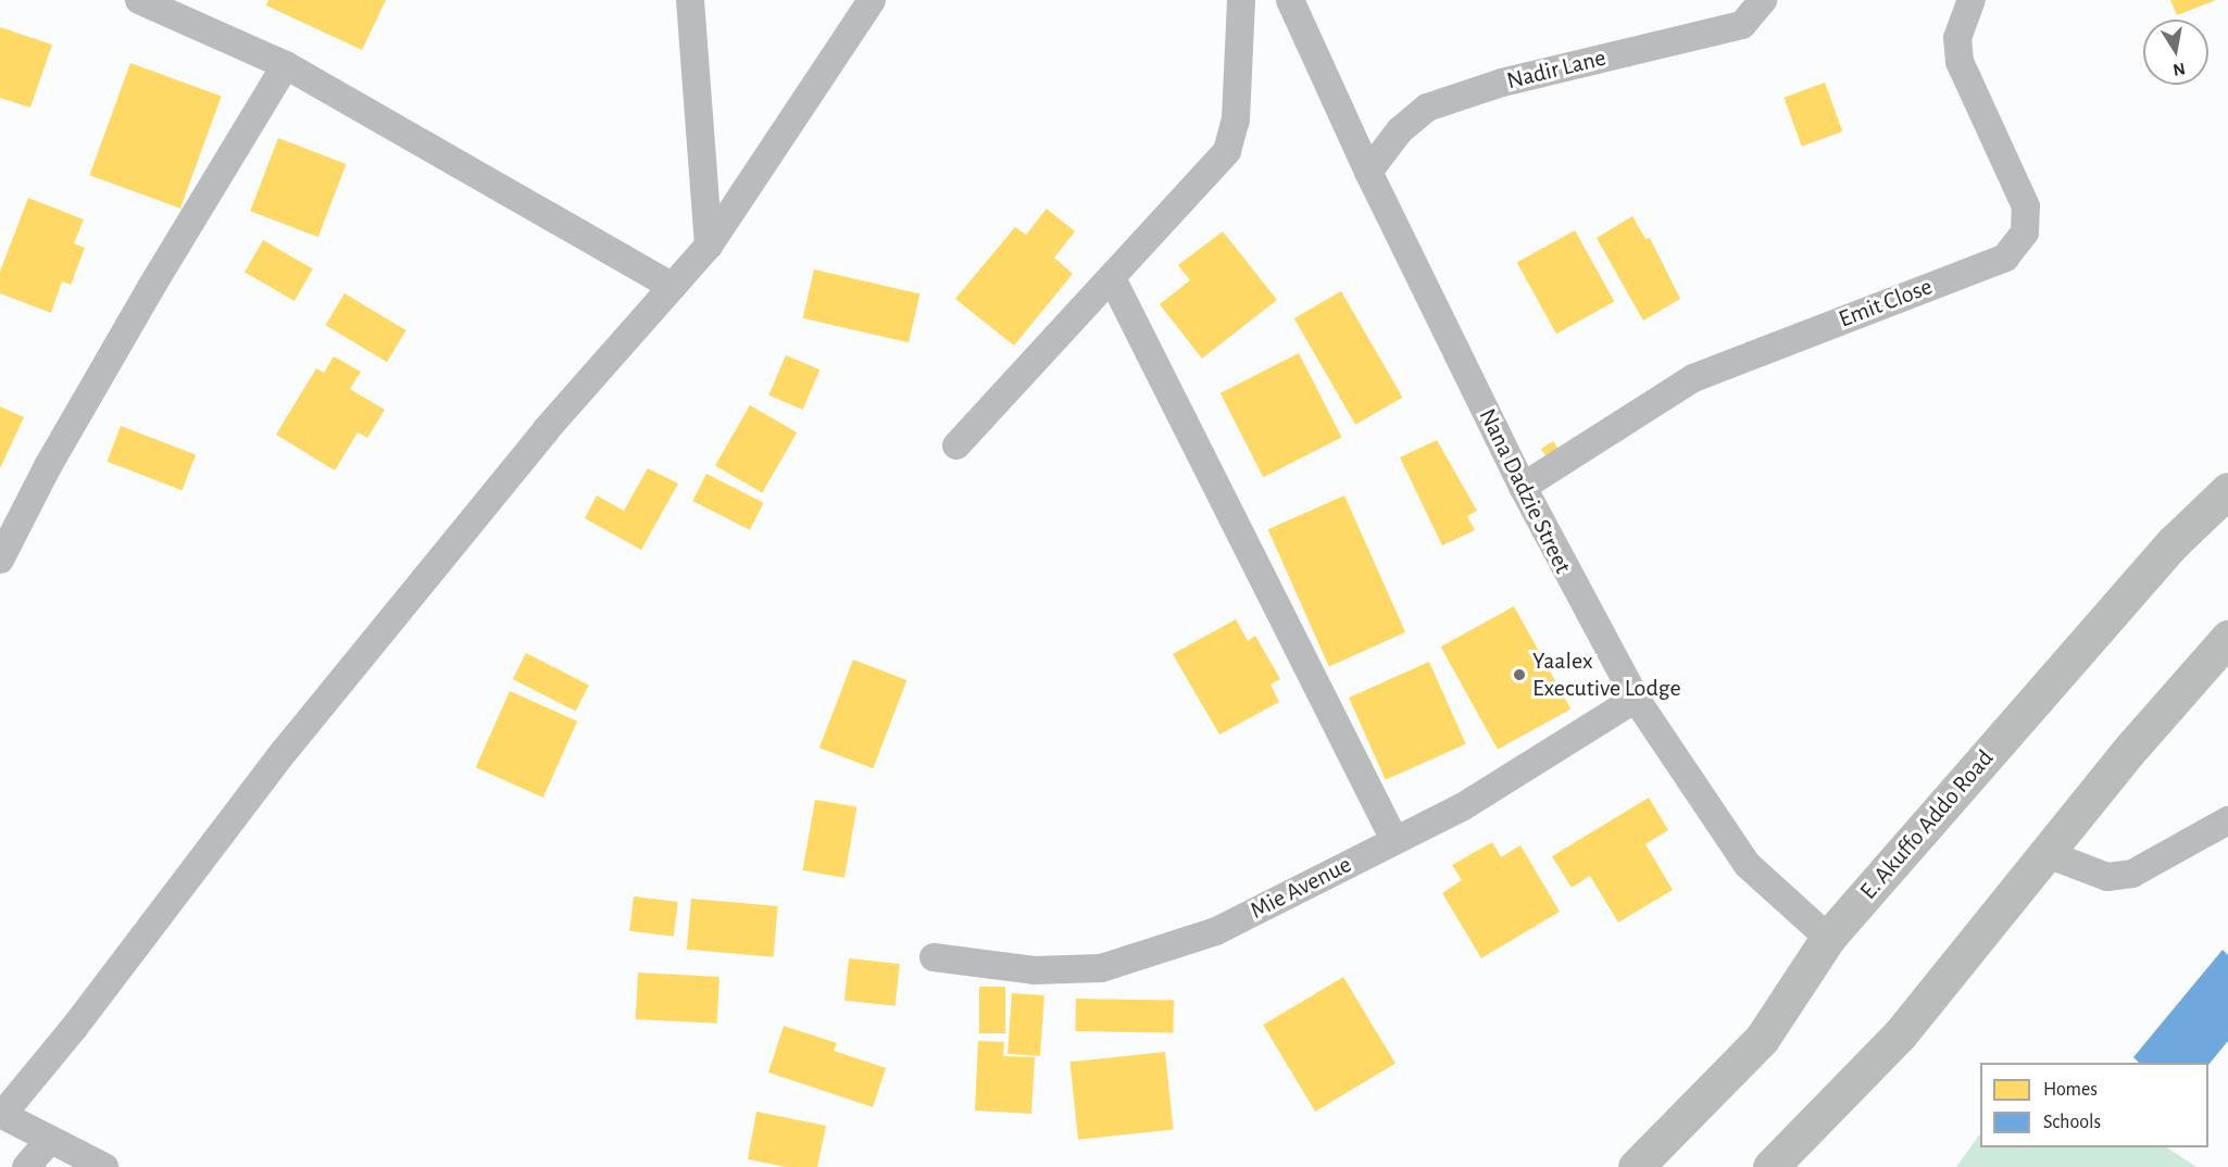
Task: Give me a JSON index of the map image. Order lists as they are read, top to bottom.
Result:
{
  "streets": {
    "main road": ["E. Akuffo Addo Road"],
    "street": [
      "Nadir Lane",
      "Emit Close",
      "Nana Dadzie Street",
      "Mie Avenue"
    ]
  },
  "crossings": [
    ["Nadir Lane", "Nana Dadzie Street"],
    ["Emit Close", "Nana Dadzie Street"],
    ["Nana Dadzie Street", "E. Akuffo Addo Road"],
    ["Nana Dadzie Street", "Mie Avenue"]
  ],
  "places": ["Yaalex Executive Lodge"],
  "legend": ["Homes", "Schools"],
  "north": "bottom"
}
